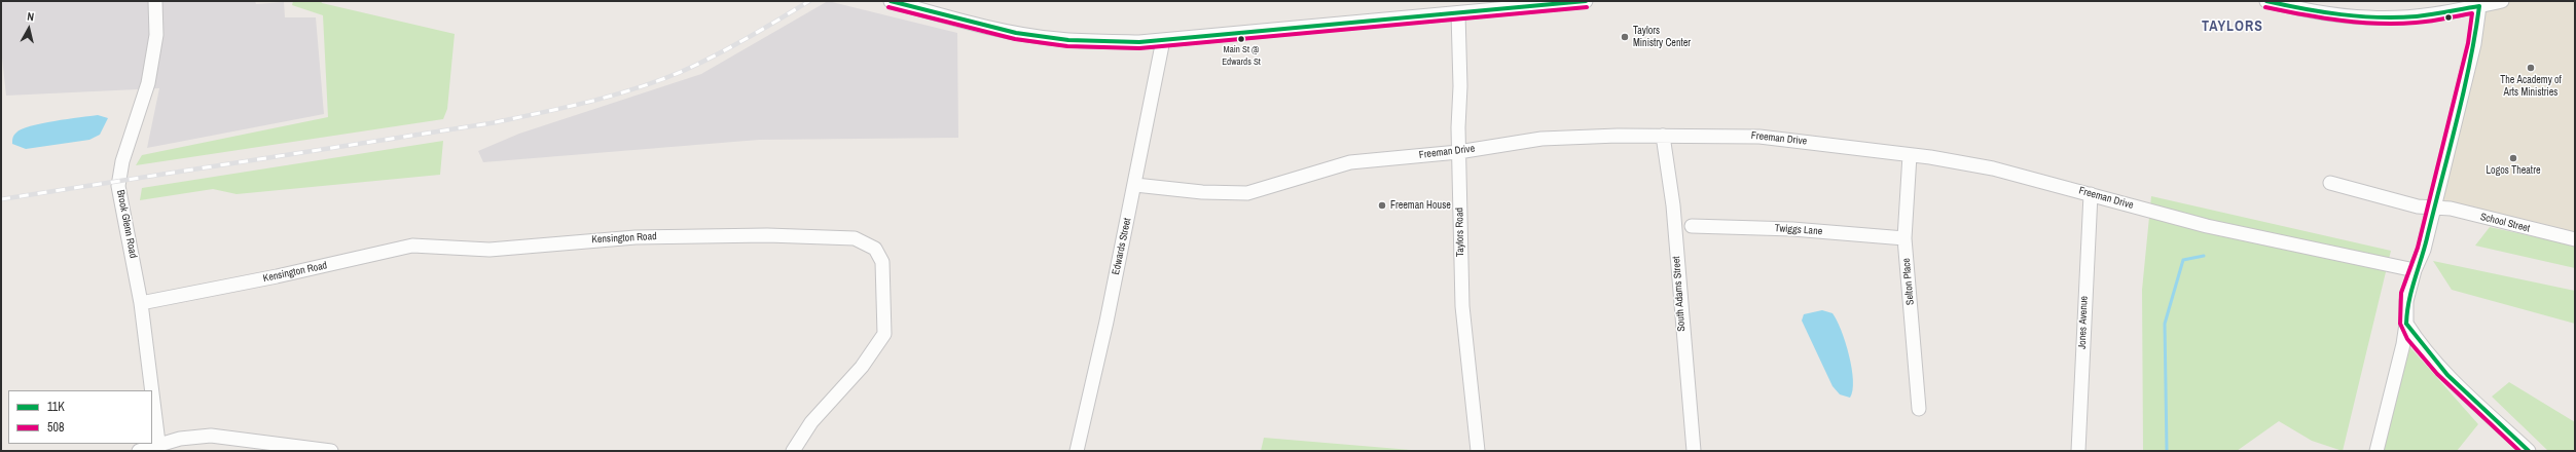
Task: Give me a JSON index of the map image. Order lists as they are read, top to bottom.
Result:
{
  "streets": {
    "street": [
      "Freeman Drive",
      "School Street",
      "Brook Glenn Road",
      "Twiggs Lane",
      "Taylors Road",
      "Kensington Road",
      "Edwards Street",
      "Selton Place",
      "South Adams Street",
      "Jones Avenue"
    ]
  },
  "crossings": [
    ["Freeman Drive", "Taylors Road"],
    ["Freeman Drive", "Edwards Street"],
    ["Freeman Drive", "Selton Place"],
    ["Freeman Drive", "South Adams Street"],
    ["Freeman Drive", "Jones Avenue"],
    ["Brook Glenn Road", "Kensington Road"],
    ["Twiggs Lane", "Selton Place"]
  ],
  "districts": ["TAYLORS"],
  "places": [
    "Taylors Ministry Center",
    "Main St @ Edwards St",
    "The Academy of Arts Ministries",
    "Logos Theatre",
    "Freeman House"
  ],
  "lines": ["transit line 11K", "transit line 508"],
  "legend": ["11K", "508"],
  "north": "top"
}
